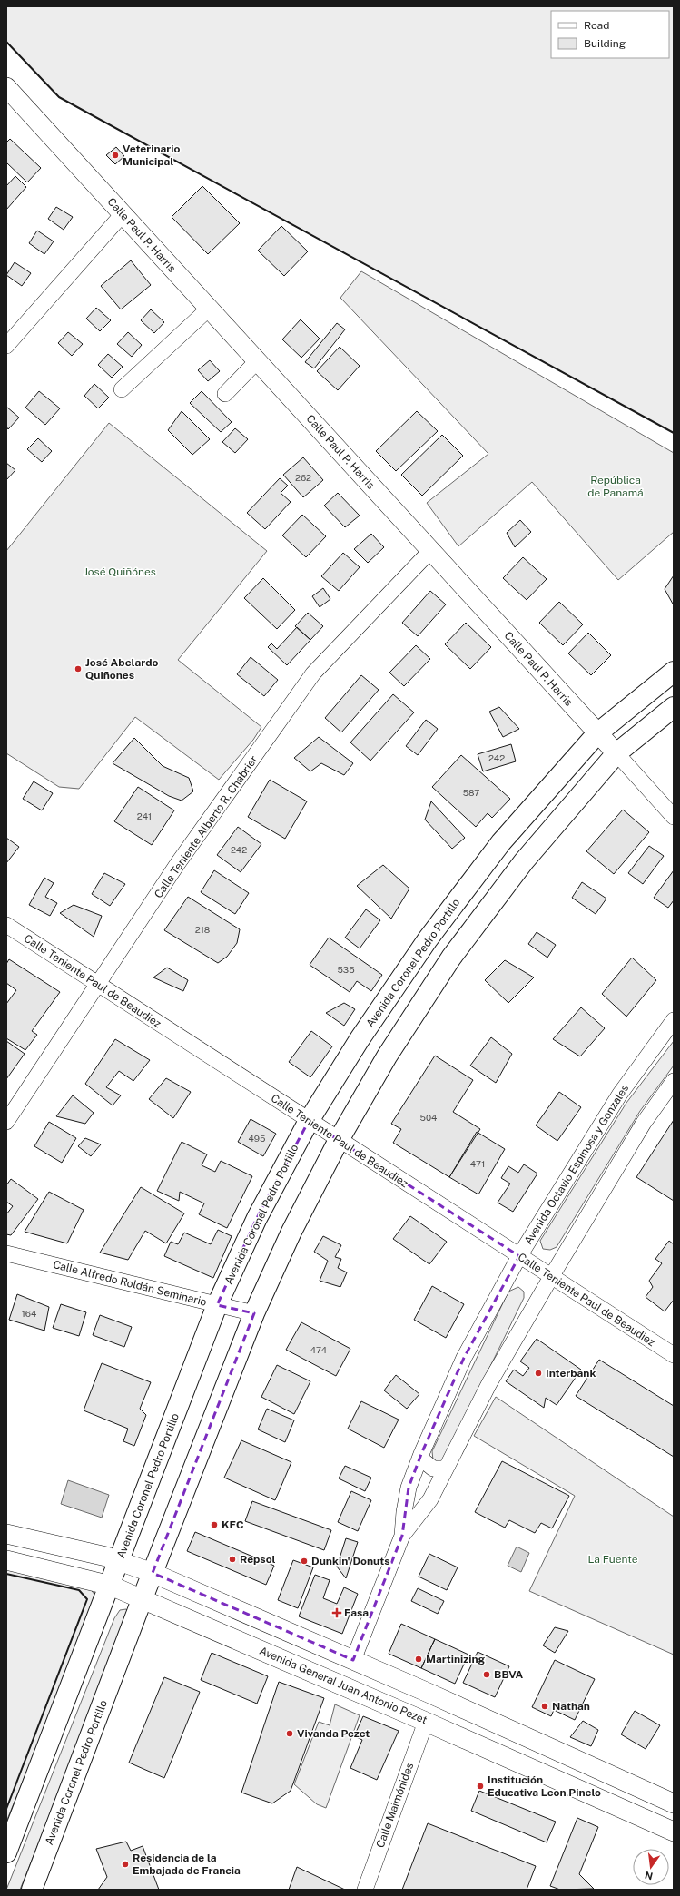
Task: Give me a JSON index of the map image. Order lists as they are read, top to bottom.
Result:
{
  "streets": {
    "main road": ["Avenida Coronel Pedro Portillo"],
    "street": [
      "Calle Paul P. Harris",
      "Calle Teniente Alberto R. Chabrier",
      "Calle Teniente Paul de Beaudiez",
      "Avenida Octavio Espinosa y Gonzales",
      "Calle Alfredo Roldán Seminario",
      "Avenida General Juan Antonio Pezet",
      "Calle Maimónides"
    ]
  },
  "crossings": [
    ["Calle Paul P. Harris", "Calle Teniente Alberto R. Chabrier"],
    ["Calle Paul P. Harris", "Avenida Coronel Pedro Portillo"],
    ["Calle Teniente Alberto R. Chabrier", "Calle Teniente Paul de Beaudiez"],
    ["Avenida Coronel Pedro Portillo", "Calle Teniente Paul de Beaudiez"],
    ["Avenida Coronel Pedro Portillo", "Calle Alfredo Roldán Seminario"],
    ["Avenida Coronel Pedro Portillo", "Avenida General Juan Antonio Pezet"],
    ["Calle Teniente Paul de Beaudiez", "Avenida Octavio Espinosa y Gonzales"],
    ["Avenida General Juan Antonio Pezet", "Calle Maimónides"]
  ],
  "parks": ["República de Panamá", "José Quiñónes", "La Fuente"],
  "places": {
    "other": [
      "Veterinario Municipal",
      "José Abelardo Quiñones",
      "Interbank",
      "KFC",
      "Repsol",
      "Dunkin' Donuts",
      "Martinizing",
      "BBVA",
      "Nathan",
      "Vivanda Pezet",
      "Institución Educativa Leon Pinelo",
      "Residencia de la Embajada de Francia"
    ],
    "health": ["Fasa"]
  },
  "house_numbers": [
    "262",
    "242",
    "587",
    "241",
    "242",
    "218",
    "535",
    "504",
    "495",
    "471",
    "164",
    "474"
  ],
  "legend": ["Road", "Building"],
  "north": "bottom"
}
